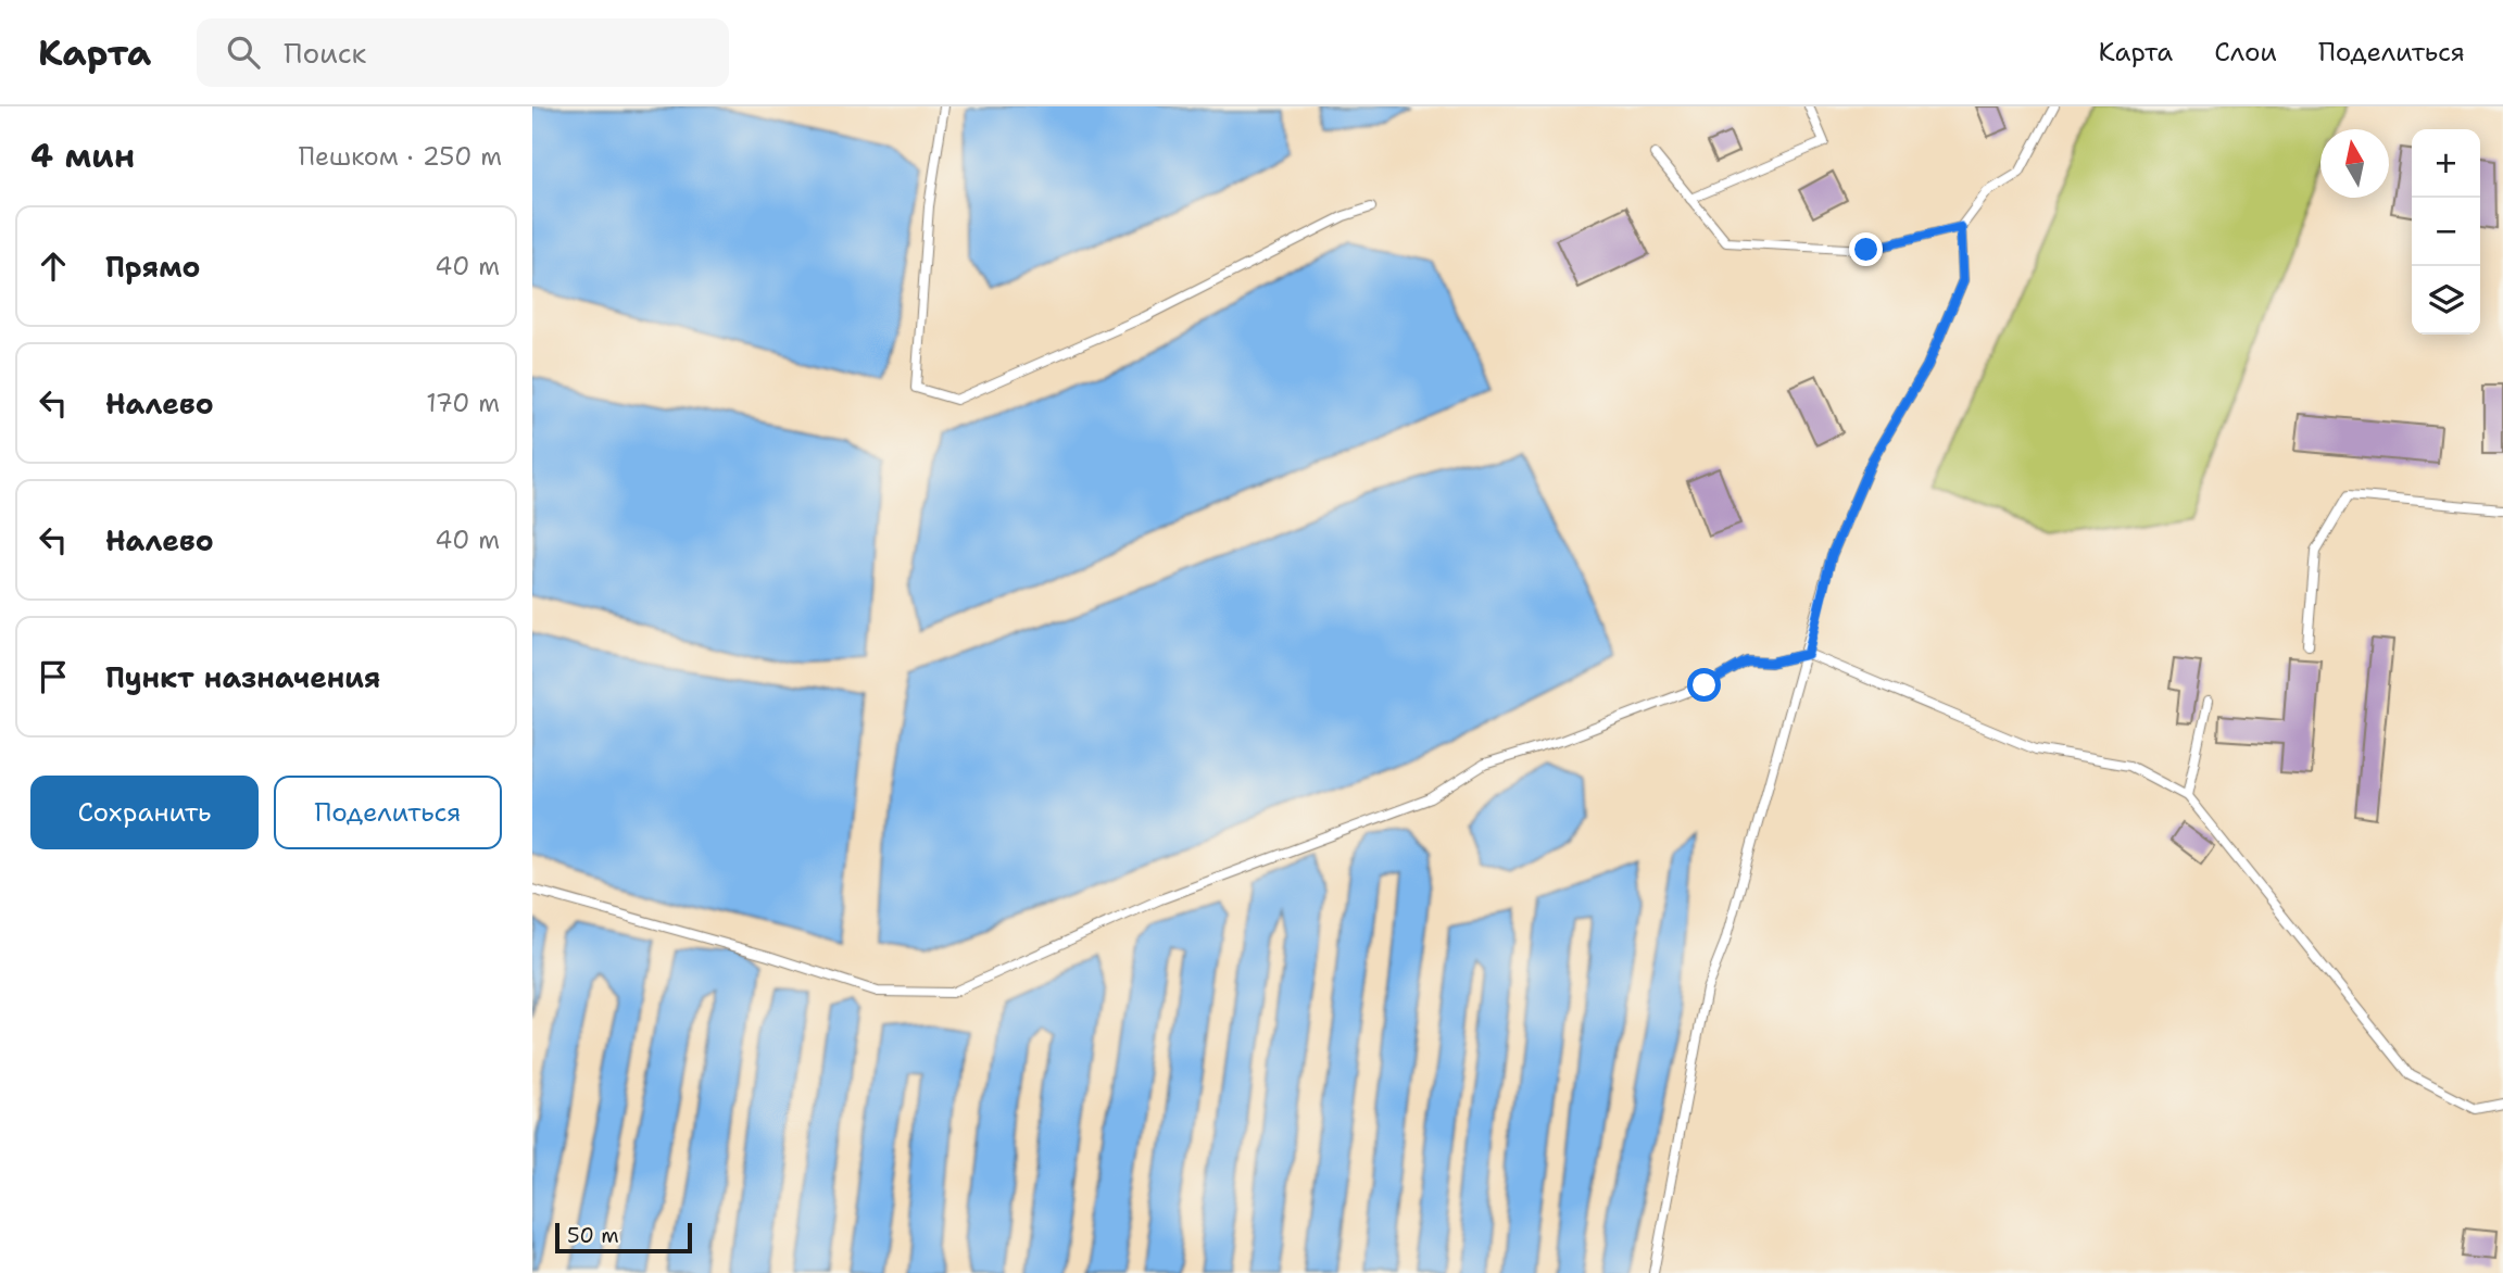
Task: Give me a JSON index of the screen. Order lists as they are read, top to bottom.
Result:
{
  "scale_bar": "50 m",
  "north": "top",
  "page": {
    "header": "Карта",
    "search": "Поиск",
    "nav": ["Карта", "Слои", "Поделиться"],
    "heading": ["4 мин", "Пешком · 250 m"],
    "map_buttons": ["+", "−"],
    "list": [
      ["Прямо", "40 m"],
      ["Налево", "170 m"],
      ["Налево", "40 m"],
      "Пункт назначения"
    ],
    "buttons": ["Сохранить", "Поделиться"],
    "scale": "50 m"
  }
}
